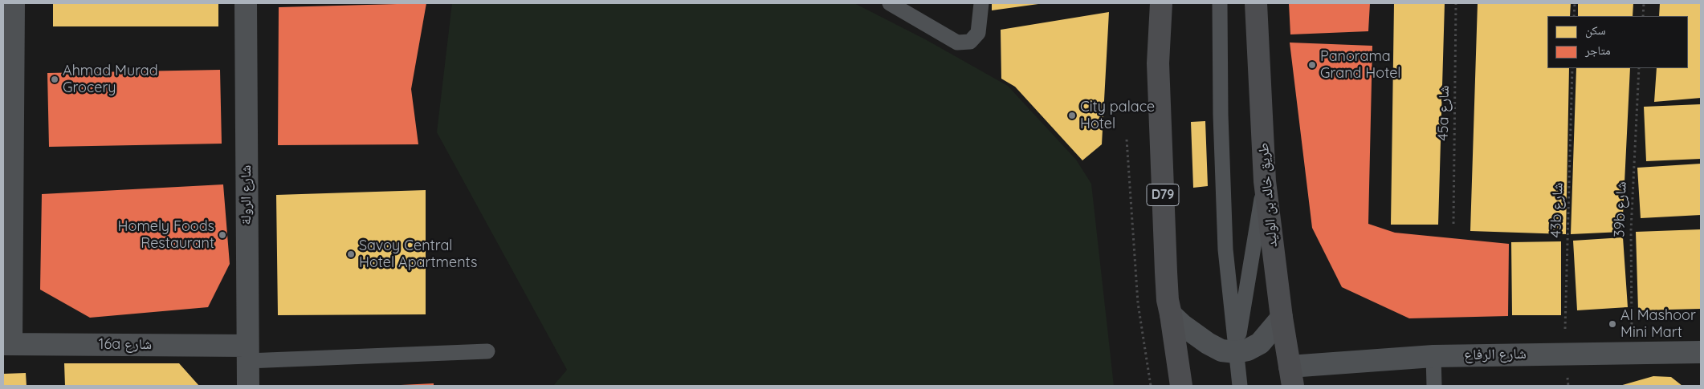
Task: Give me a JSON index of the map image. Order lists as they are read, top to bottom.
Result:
{
  "streets": {
    "main road": ["D79", "طريق خالد بن الوليد"],
    "street": ["شارع الرولة", "16a شارع", "شارع الرفاع"],
    "path": ["45a شارع", "39b شارع", "43b شارع"]
  },
  "crossings": [
    ["شارع الرولة", "16a شارع"],
    ["طريق خالد بن الوليد", "شارع الرفاع"],
    ["39b شارع", "شارع الرفاع"],
    ["43b شارع", "شارع الرفاع"]
  ],
  "places": [
    "Panorama Grand Hotel",
    "Ahmad Murad Grocery",
    "City palace Hotel",
    "Homely Foods Restaurant",
    "Savoy Central Hotel Apartments",
    "Al Mashoor Mini Mart"
  ],
  "legend": ["سكن", "متاجر"]
}
